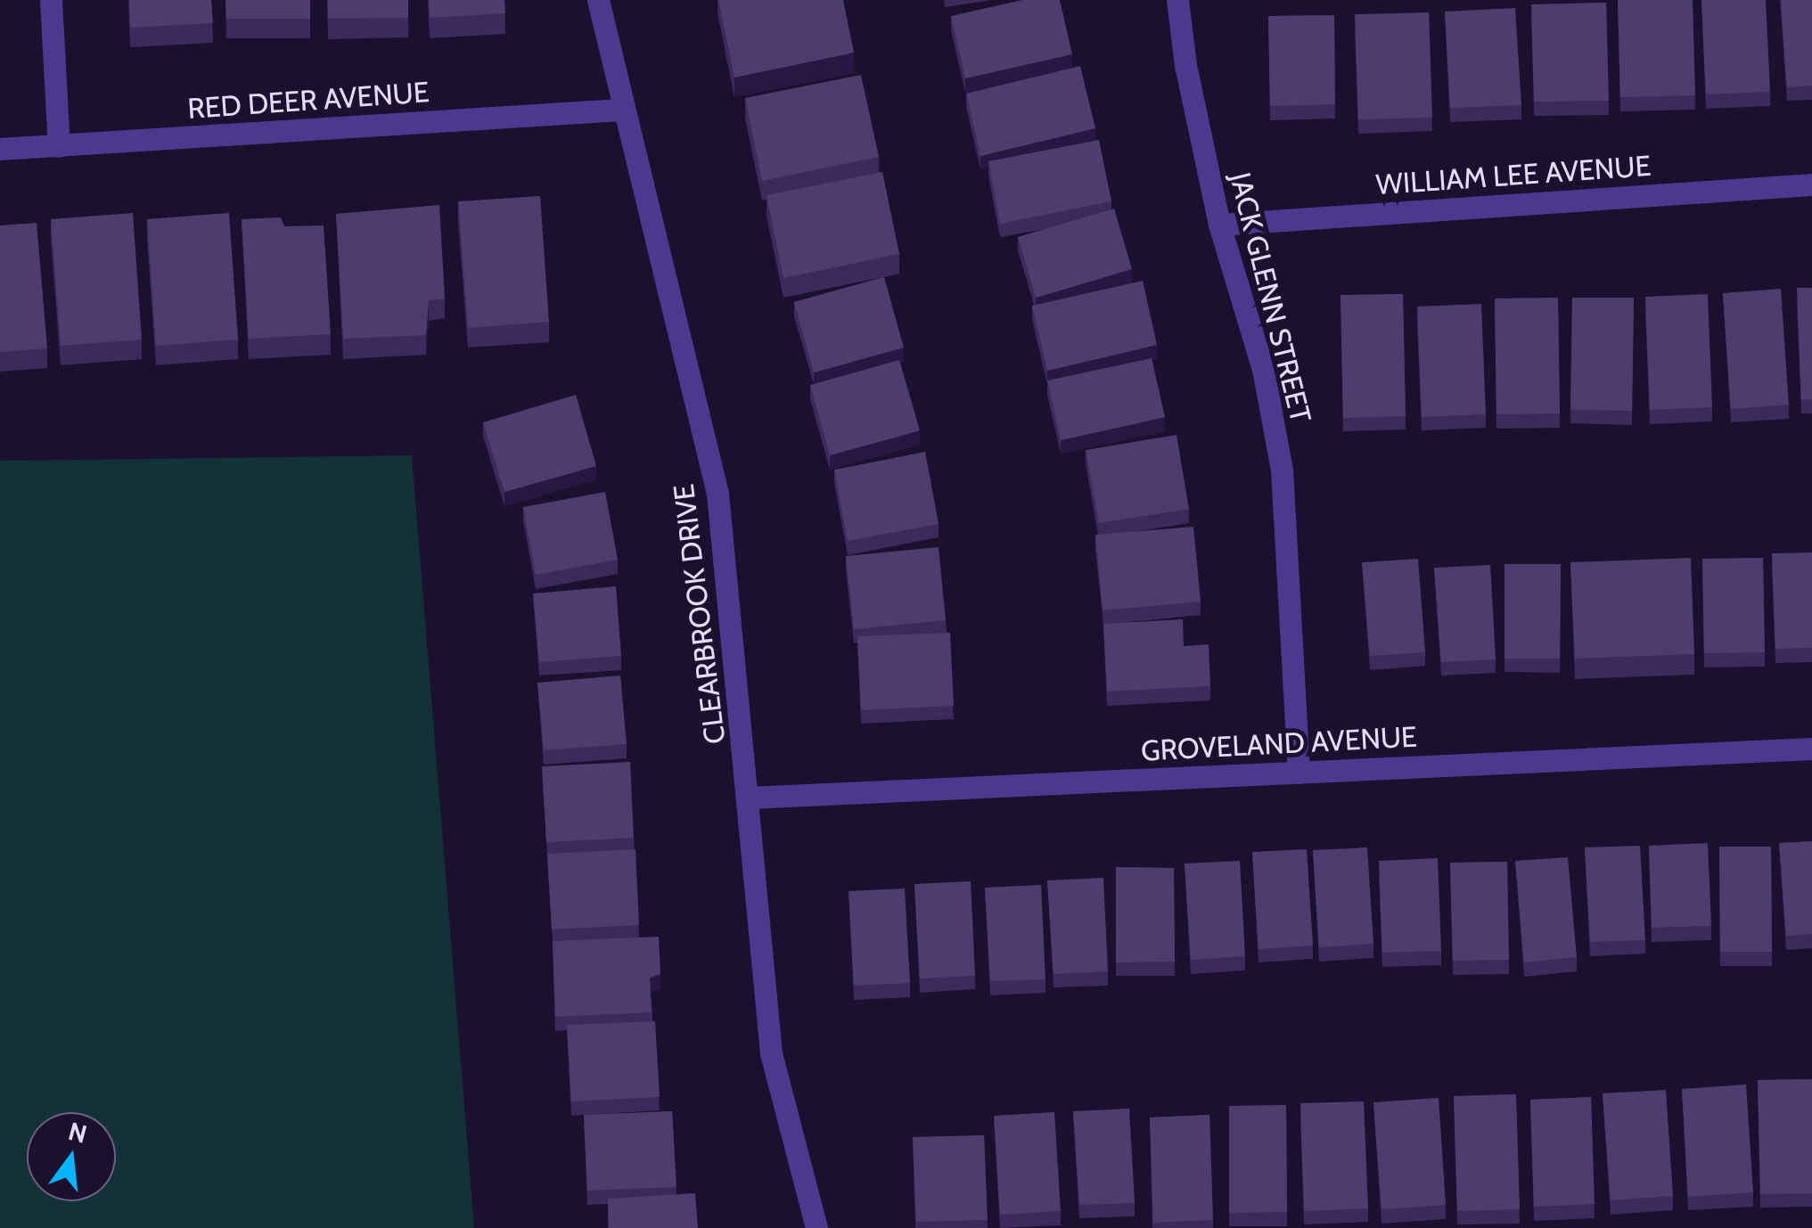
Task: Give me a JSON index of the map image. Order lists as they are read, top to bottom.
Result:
{
  "streets": {
    "street": [
      "RED DEER AVENUE",
      "WILLIAM LEE AVENUE",
      "JACK GLENN STREET",
      "CLEARBROOK DRIVE",
      "GROVELAND AVENUE"
    ]
  },
  "crossings": [
    ["RED DEER AVENUE", "CLEARBROOK DRIVE"],
    ["WILLIAM LEE AVENUE", "JACK GLENN STREET"],
    ["JACK GLENN STREET", "GROVELAND AVENUE"],
    ["CLEARBROOK DRIVE", "GROVELAND AVENUE"]
  ],
  "north": "top"
}
